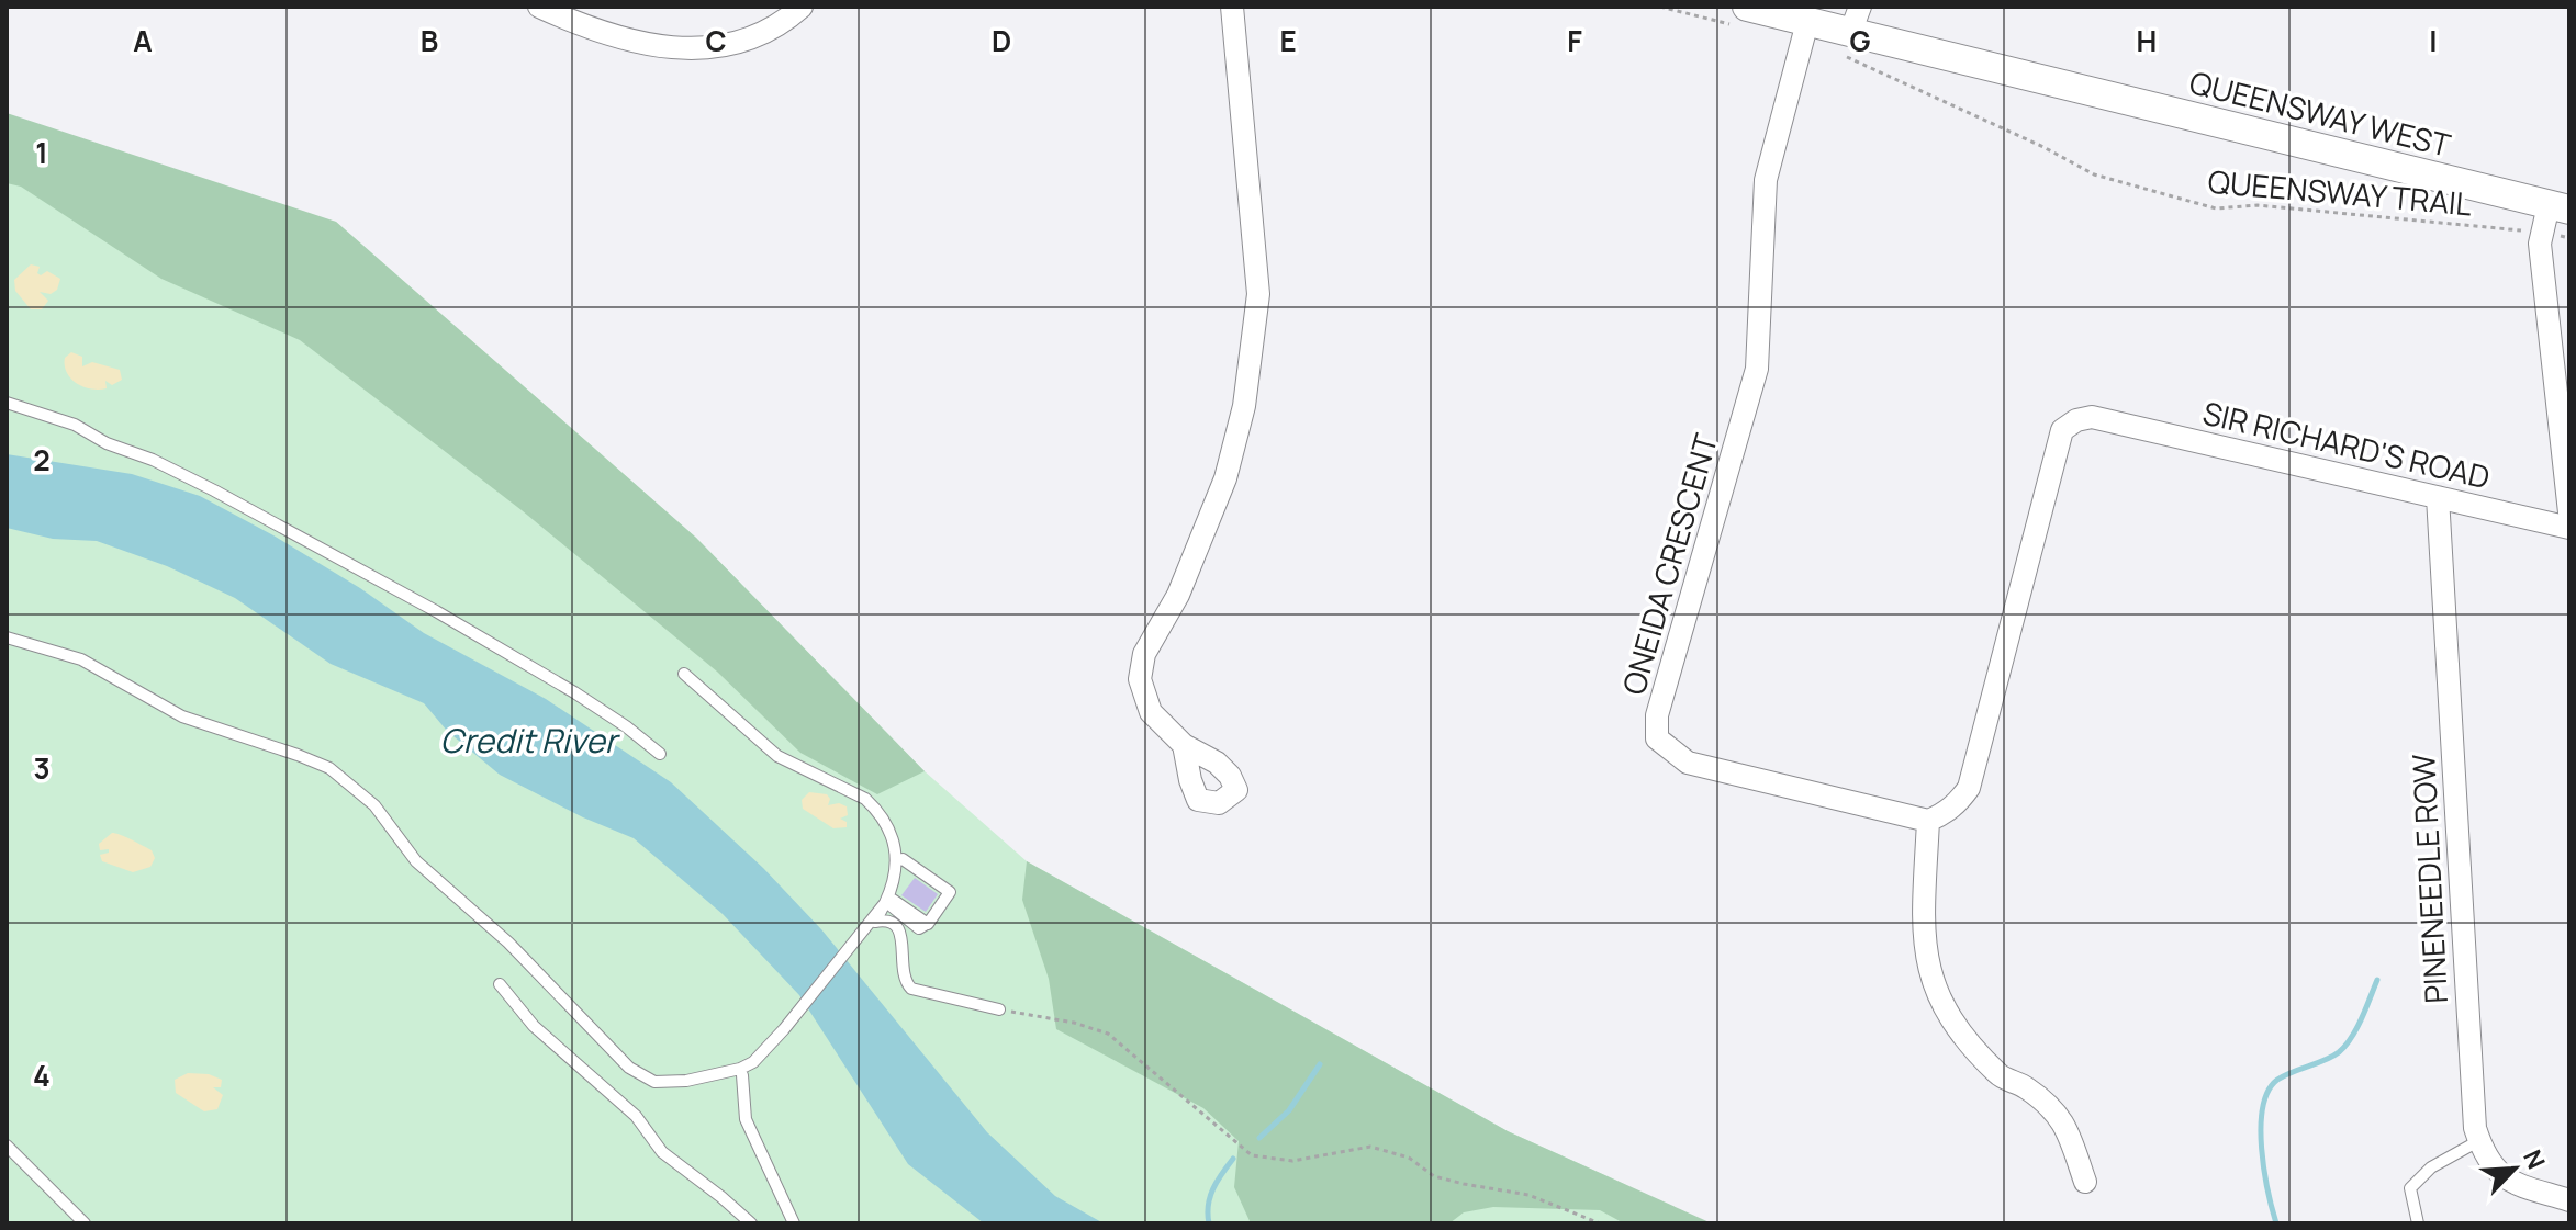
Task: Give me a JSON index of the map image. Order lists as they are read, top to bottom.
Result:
{
  "streets": {
    "street": [
      "QUEENSWAY WEST",
      "SIR RICHARD'S ROAD",
      "ONEIDA CRESCENT",
      "PINENEEDLE ROW"
    ],
    "path": ["QUEENSWAY TRAIL"]
  },
  "crossings": [
    ["QUEENSWAY WEST", "QUEENSWAY TRAIL"],
    ["QUEENSWAY WEST", "ONEIDA CRESCENT"],
    ["SIR RICHARD'S ROAD", "ONEIDA CRESCENT"],
    ["SIR RICHARD'S ROAD", "PINENEEDLE ROW"]
  ],
  "water": ["Credit River"],
  "north": "top right",
  "grid": {
    "columns": [
      "A",
      "B",
      "C",
      "D",
      "E",
      "F",
      "G",
      "H",
      "I"
    ],
    "rows": [
      "1",
      "2",
      "3",
      "4"
    ]
  }
}
